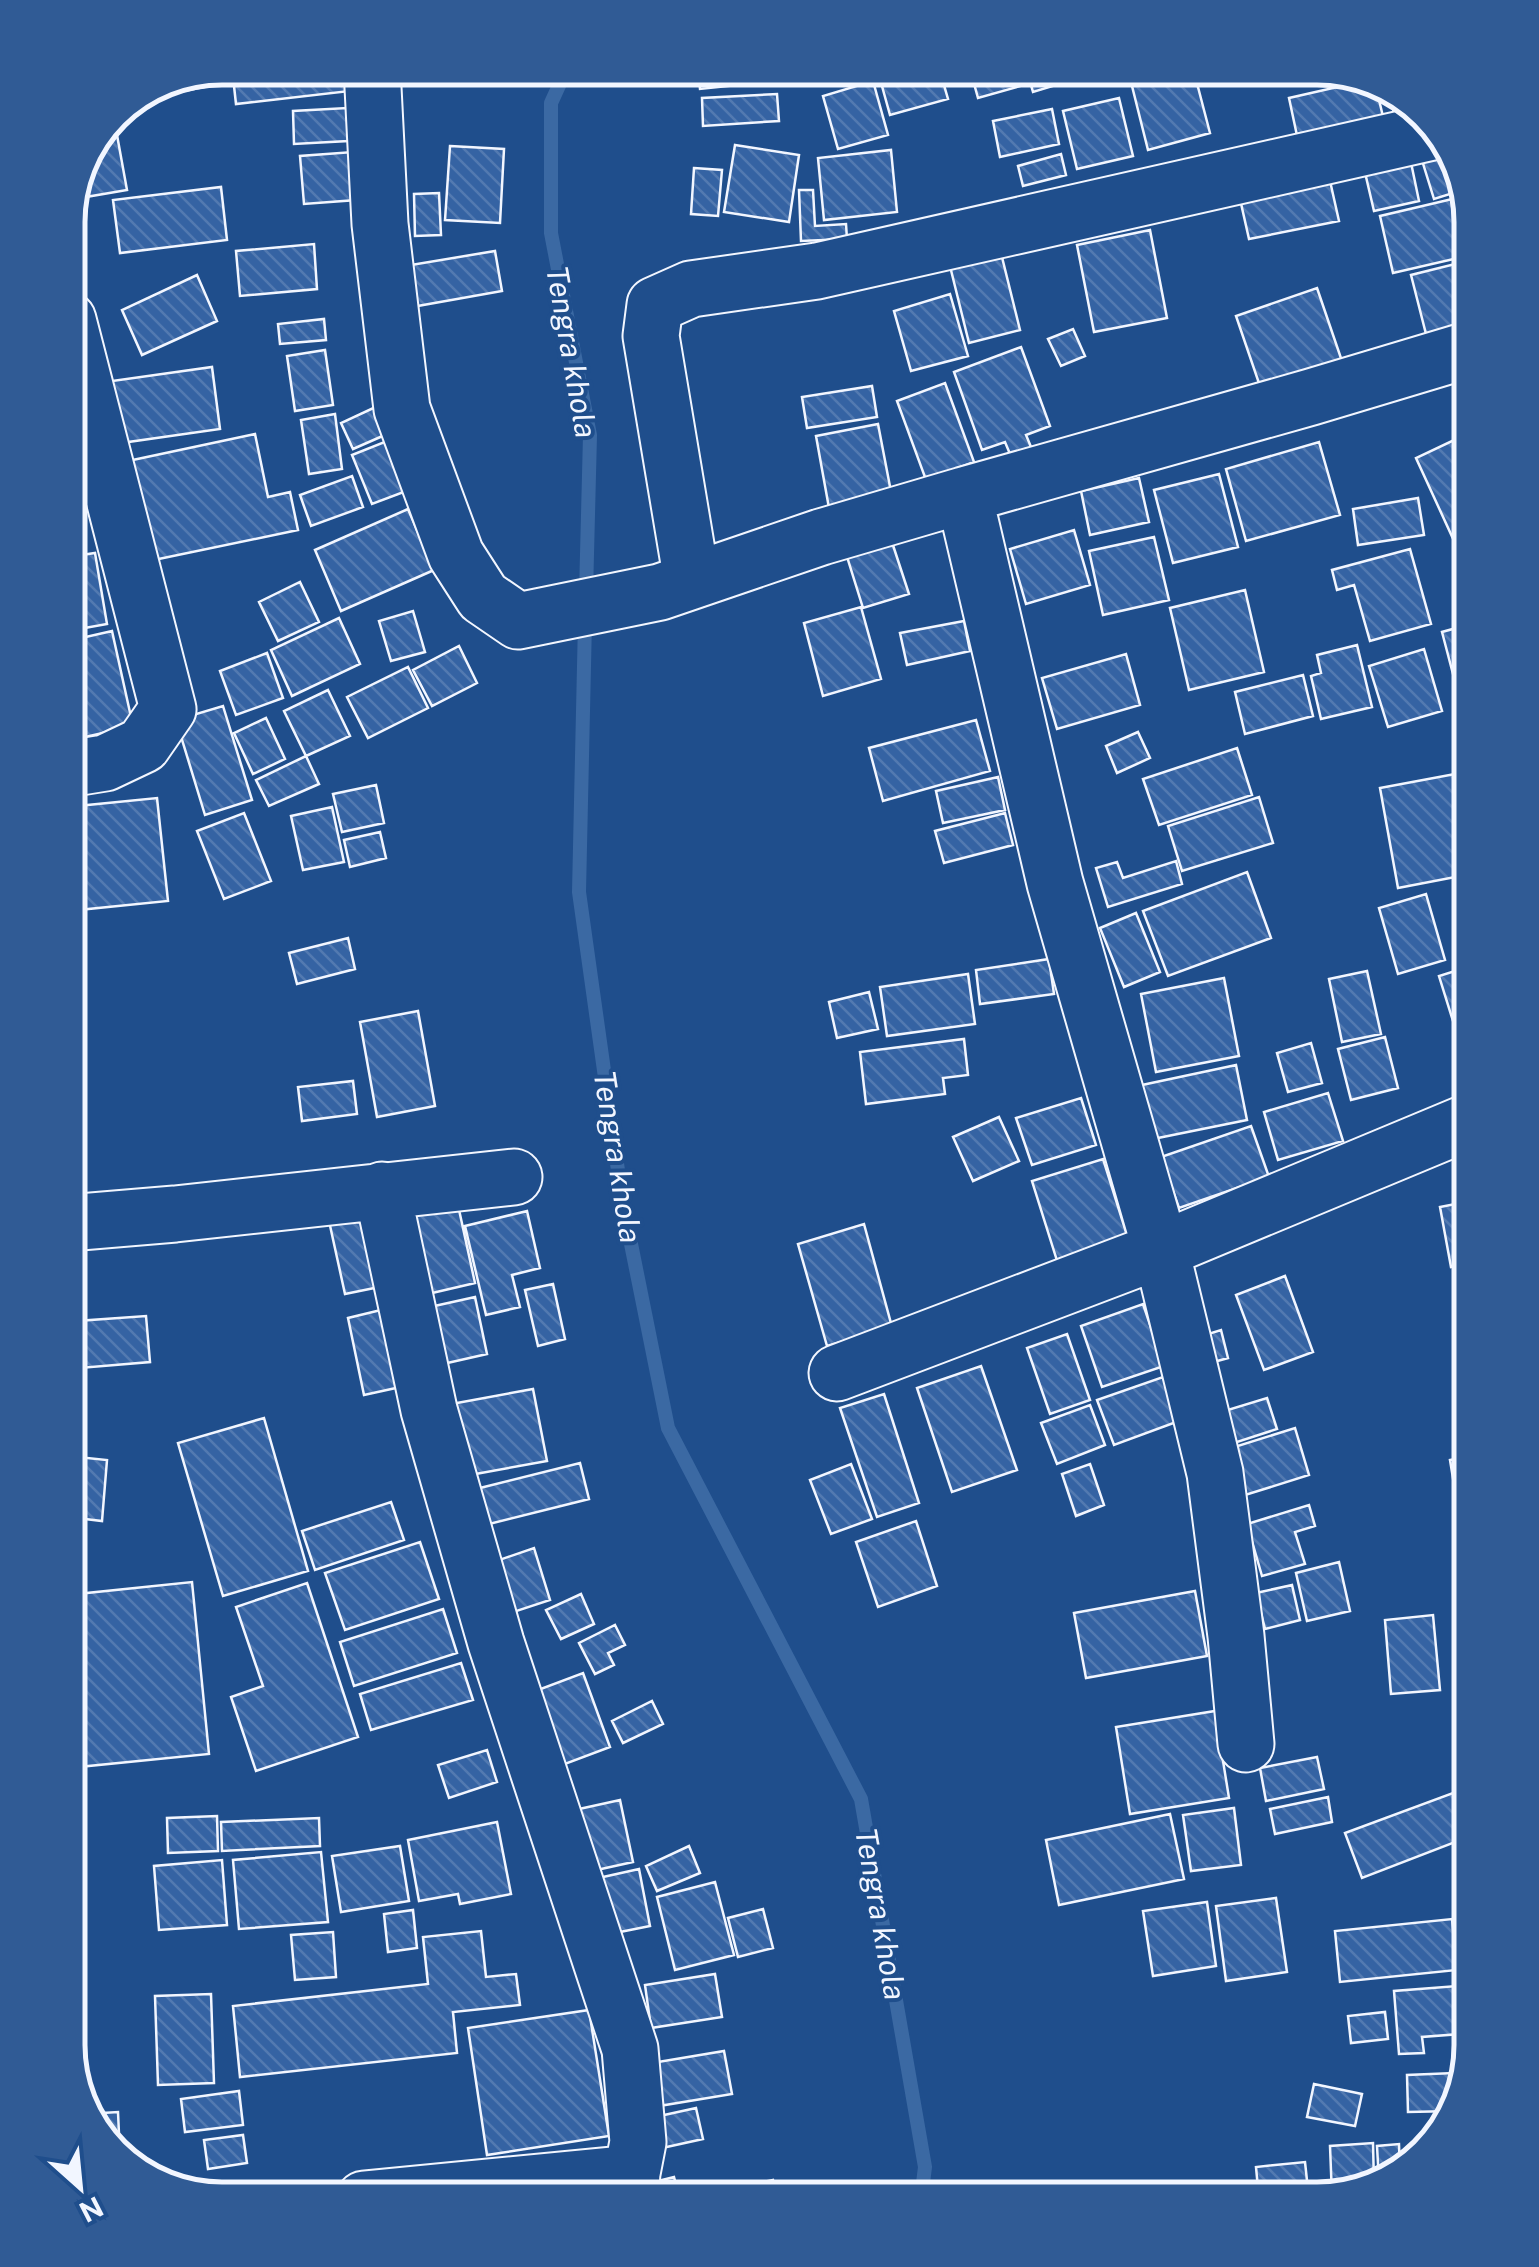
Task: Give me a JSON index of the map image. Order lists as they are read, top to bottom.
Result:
{
  "water": ["Tengra khola"],
  "north": "bottom right"
}
